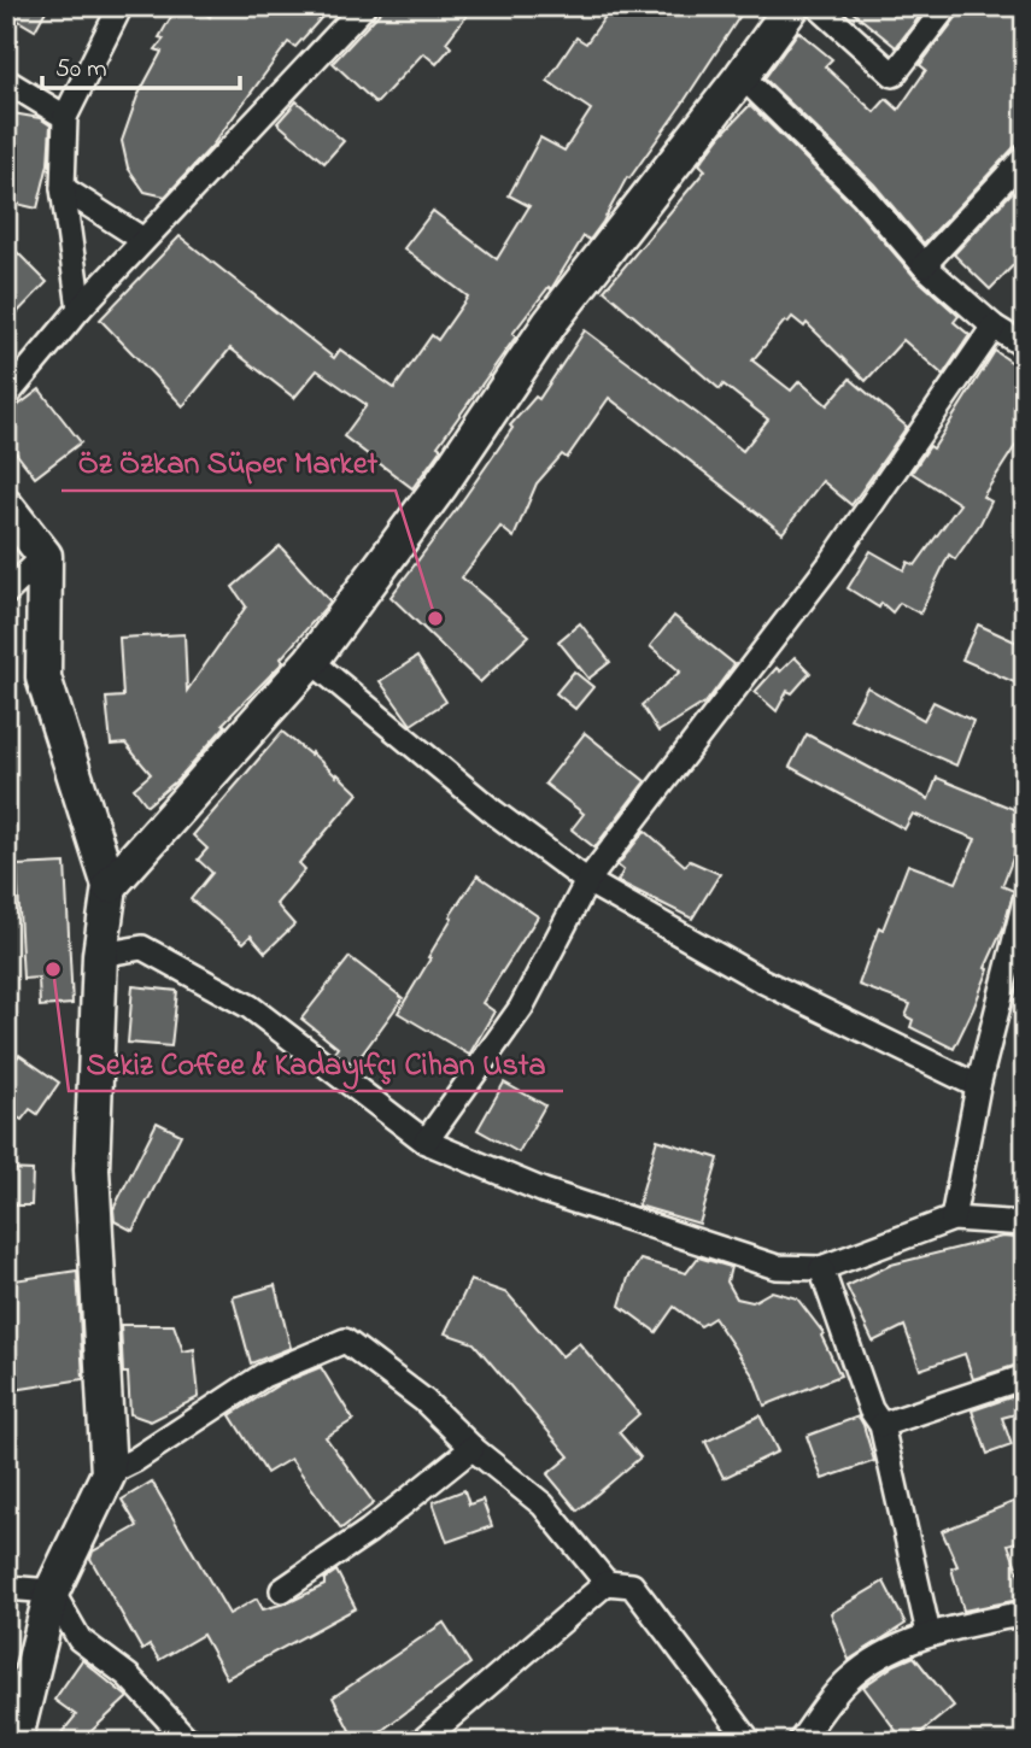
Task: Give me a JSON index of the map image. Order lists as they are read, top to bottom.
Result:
{
  "places": ["Öz Özkan Süper Market", "Sekiz Coffee & Kadayıfçı Cihan Usta"],
  "scale_bar": "50 m"
}
